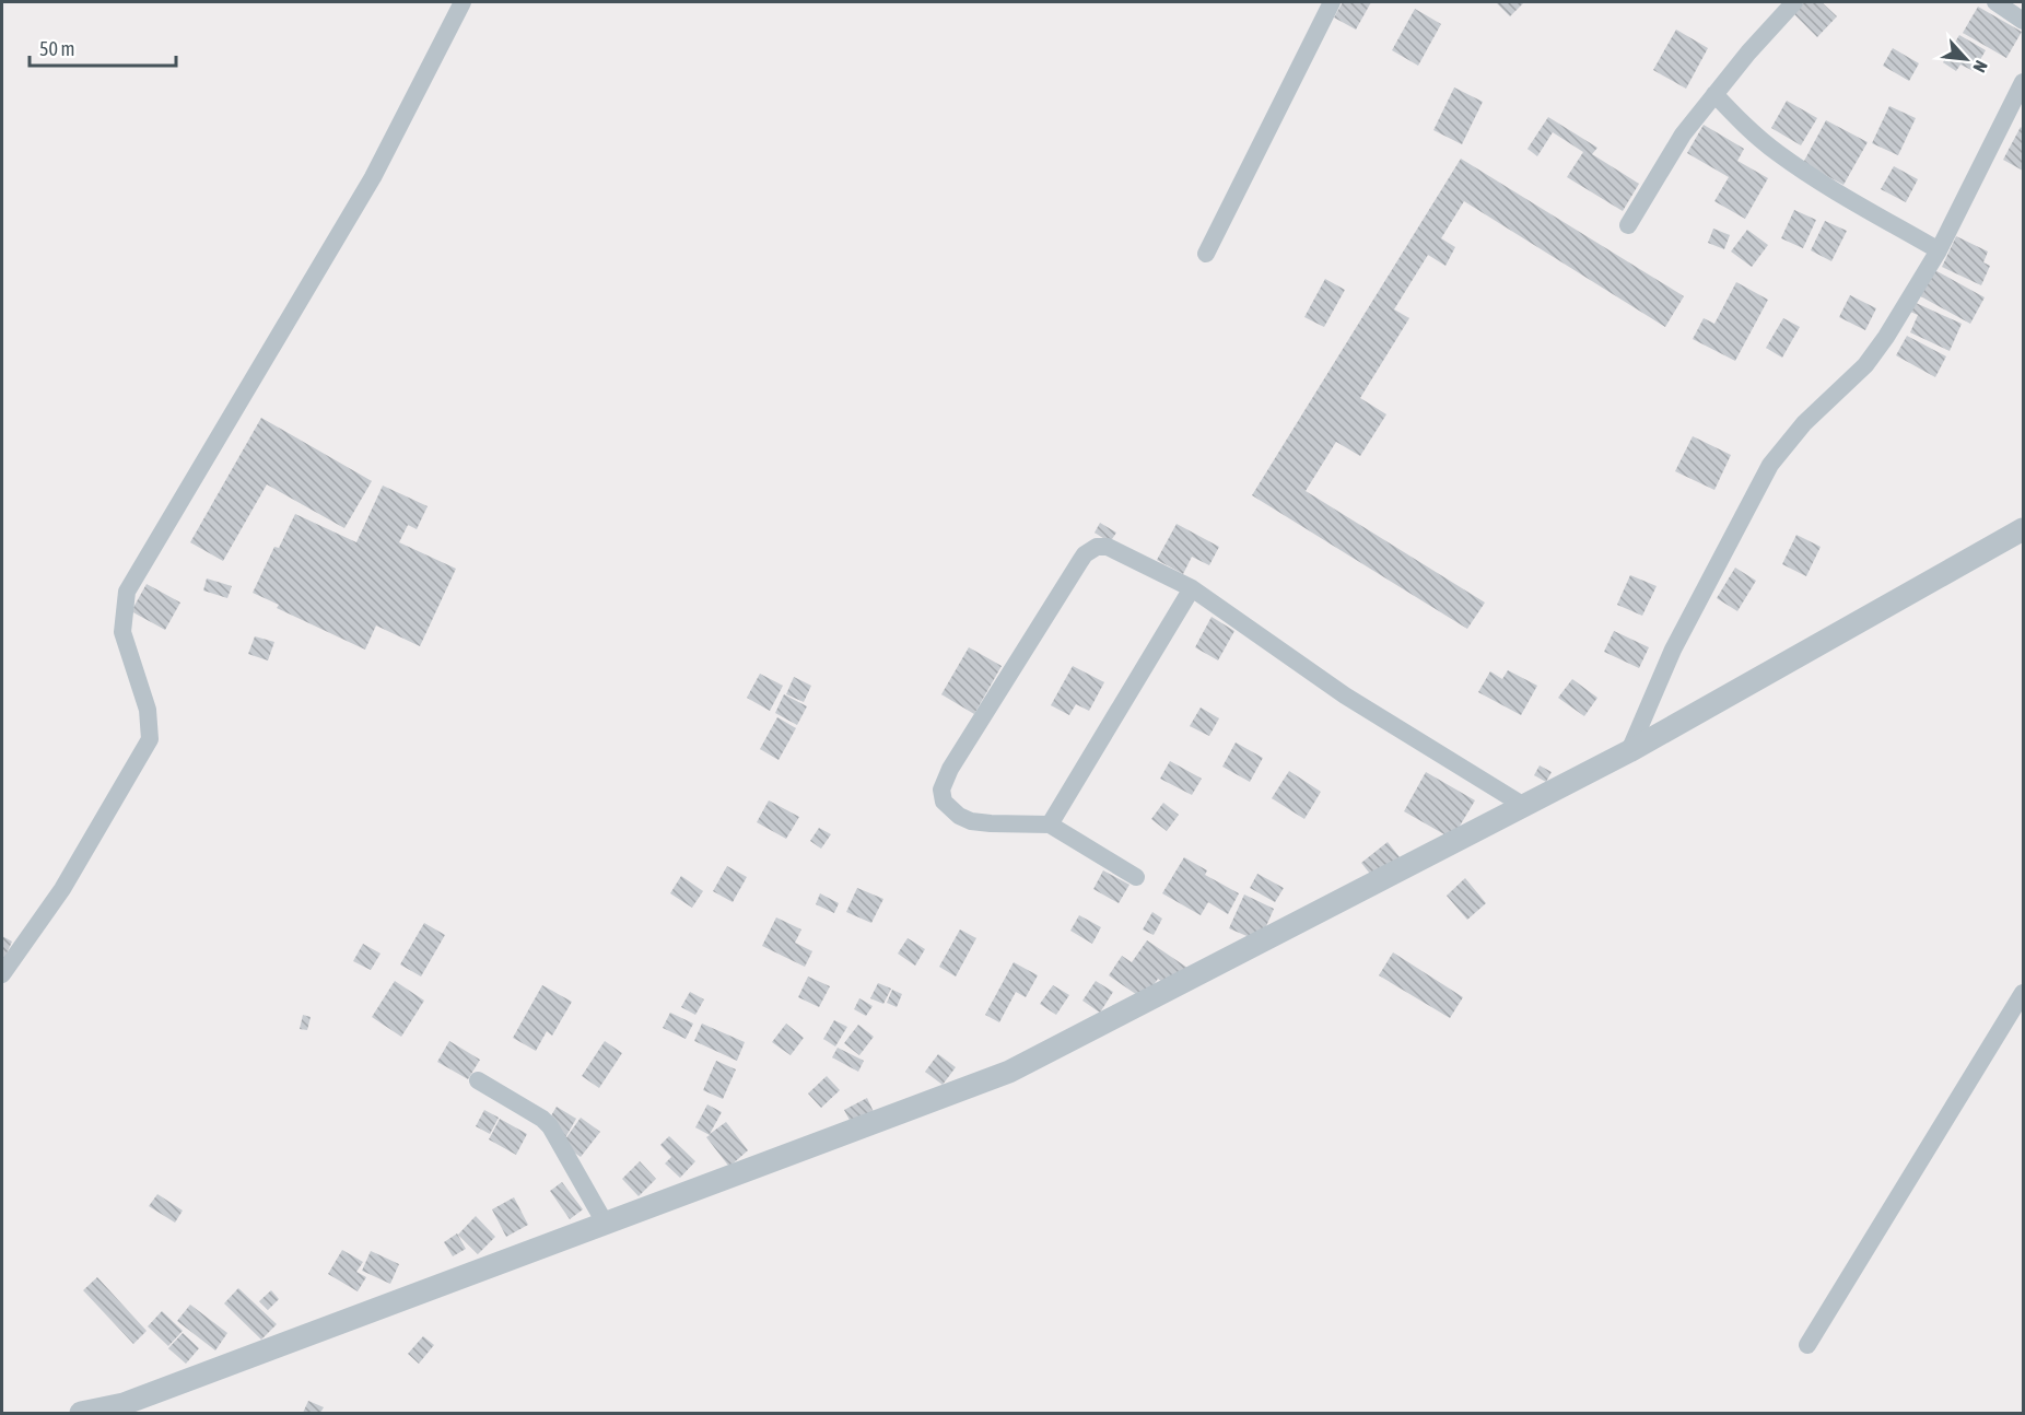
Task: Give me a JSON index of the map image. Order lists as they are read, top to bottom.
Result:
{
  "scale_bar": "50 m",
  "north": "bottom right"
}
